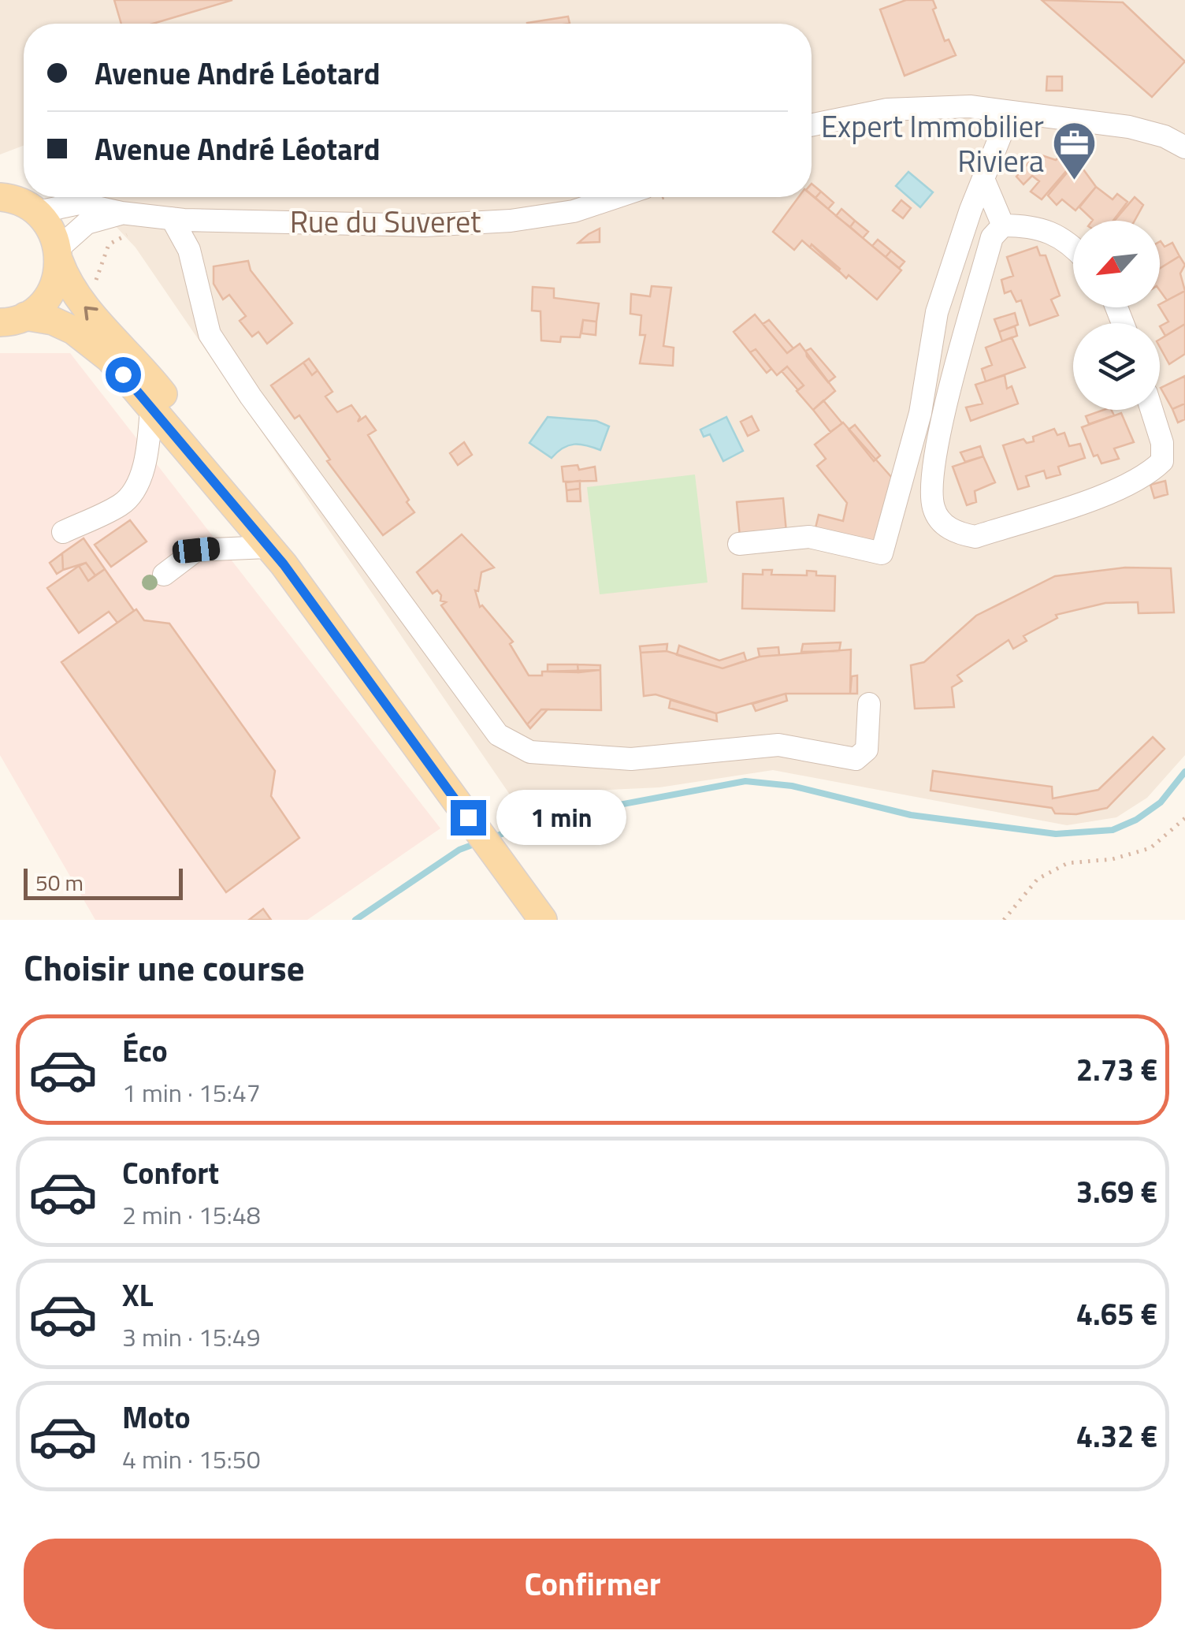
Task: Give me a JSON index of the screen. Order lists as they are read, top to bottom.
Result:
{
  "streets": {
    "street": ["Rue du Suveret"]
  },
  "places": {
    "office": ["Expert Immobilier Riviera"]
  },
  "scale_bar": "50 m",
  "north": "bottom left",
  "page": {
    "banner": ["Avenue André Léotard", "Avenue André Léotard"],
    "bubble": "1 min",
    "scale": "50 m",
    "heading": "Choisir une course",
    "list": [
      {
        "name": "Éco",
        "note": "1 min · 15:47",
        "value": "2.73 €"
      },
      {
        "name": "Confort",
        "note": "2 min · 15:48",
        "value": "3.69 €"
      },
      {
        "name": "XL",
        "note": "3 min · 15:49",
        "value": "4.65 €"
      },
      {
        "name": "Moto",
        "note": "4 min · 15:50",
        "value": "4.32 €"
      }
    ],
    "buttons": "Confirmer"
  }
}
